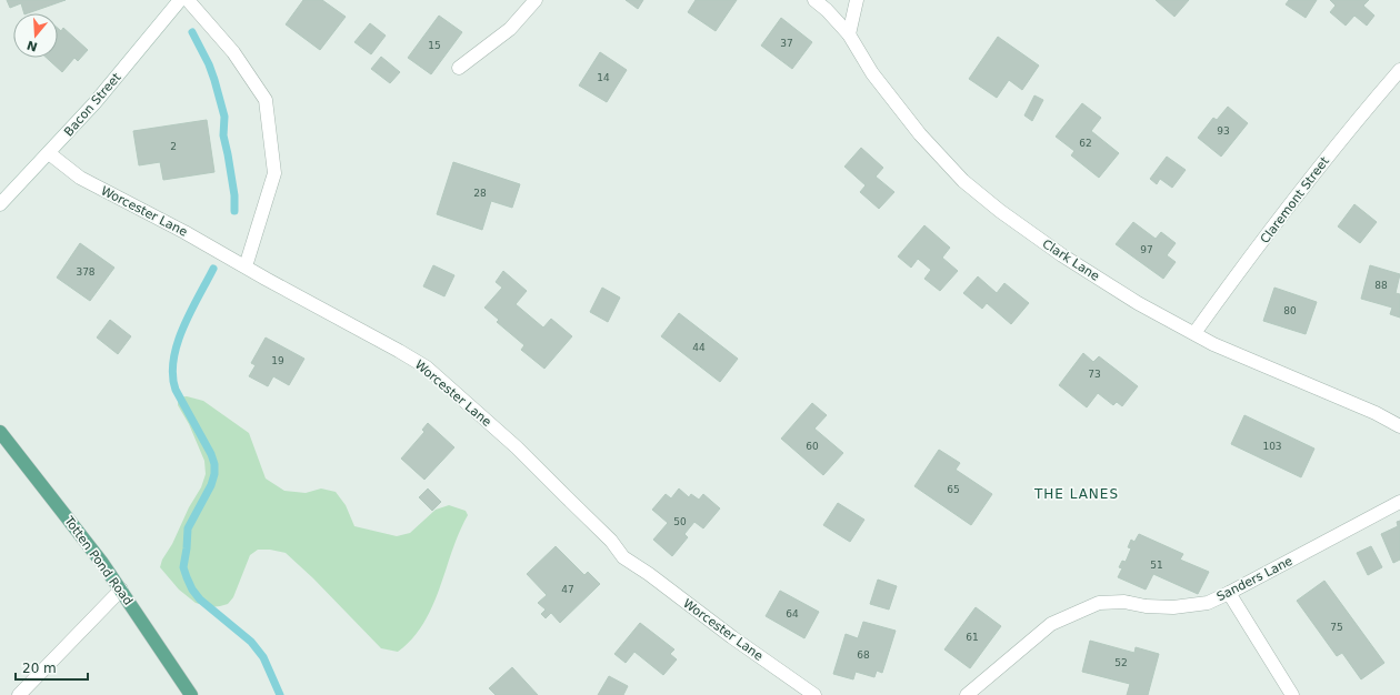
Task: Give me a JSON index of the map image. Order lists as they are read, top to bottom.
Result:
{
  "streets": {
    "main road": ["Totten Pond Road"],
    "street": [
      "Bacon Street",
      "Claremont Street",
      "Worcester Lane",
      "Clark Lane",
      "Sanders Lane"
    ]
  },
  "crossings": [
    ["Bacon Street", "Worcester Lane"],
    ["Claremont Street", "Clark Lane"]
  ],
  "districts": ["THE LANES"],
  "house_numbers": [
    "37",
    "15",
    "14",
    "93",
    "62",
    "2",
    "28",
    "97",
    "378",
    "88",
    "80",
    "44",
    "19",
    "73",
    "60",
    "103",
    "65",
    "50",
    "51",
    "47",
    "64",
    "75",
    "61",
    "68",
    "52"
  ],
  "scale_bar": "20 m",
  "north": "bottom"
}
